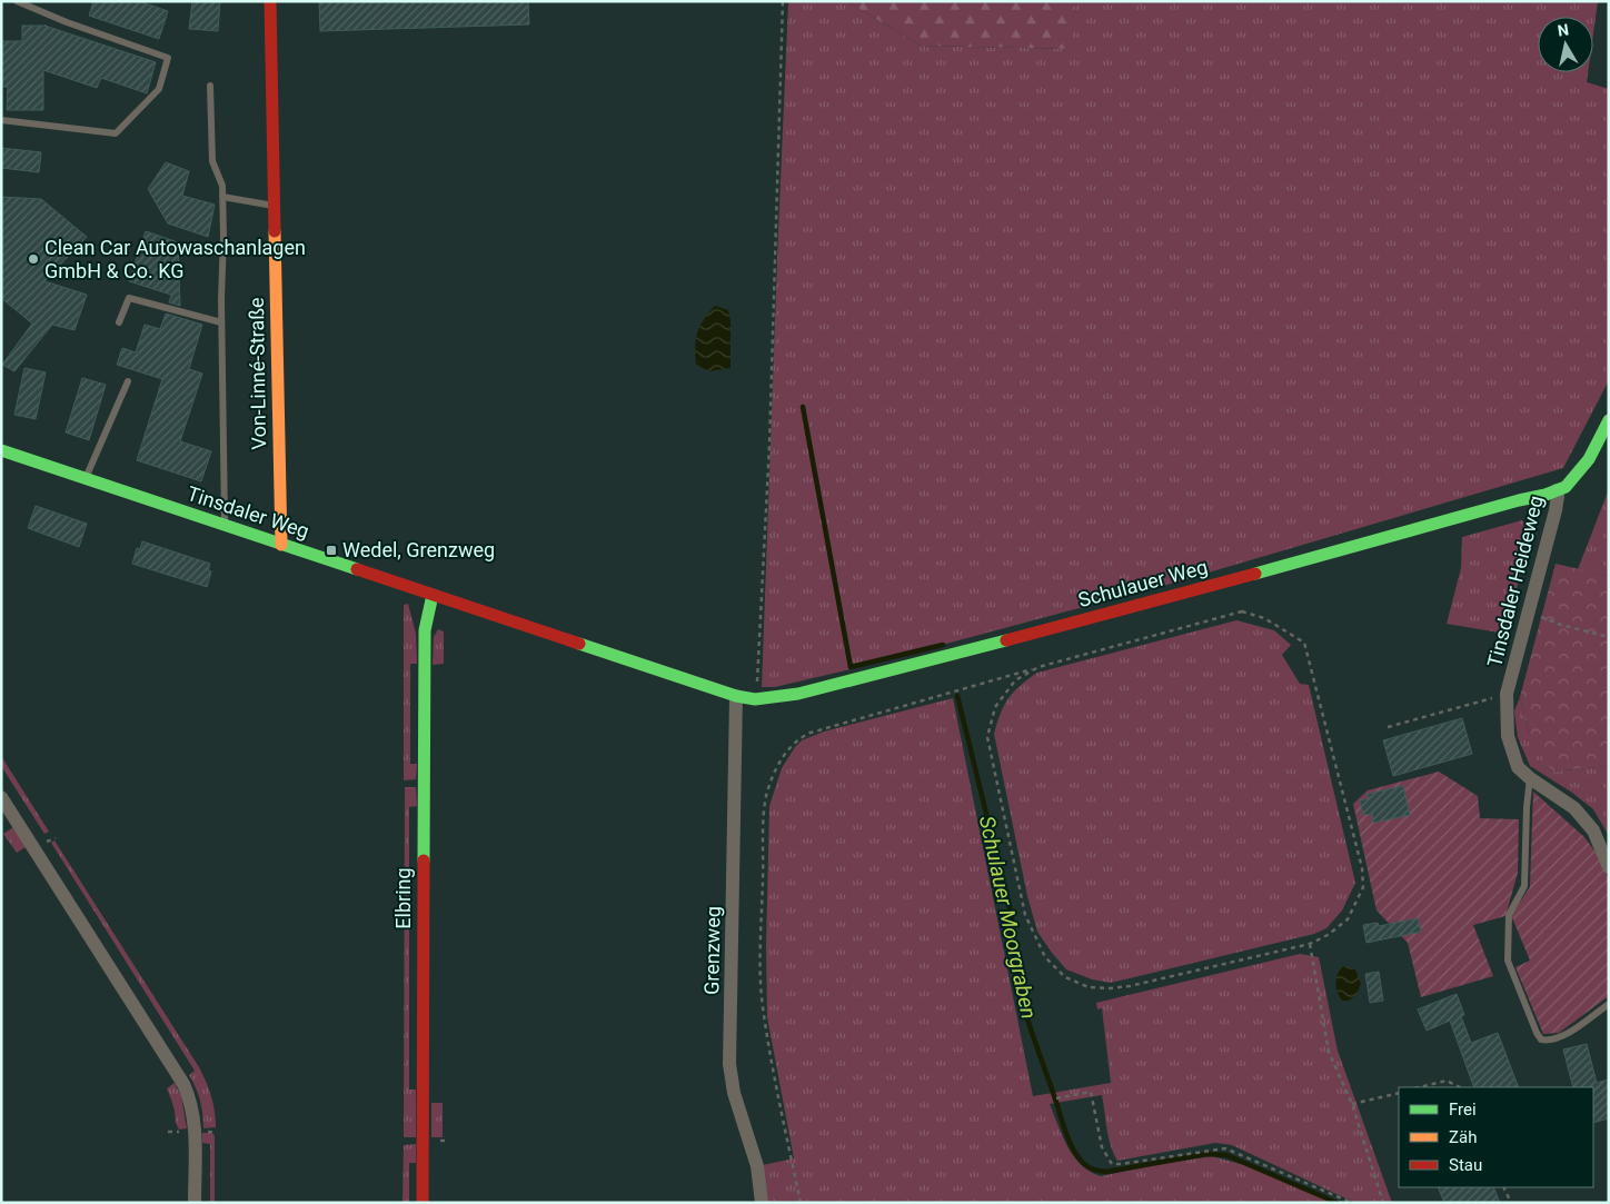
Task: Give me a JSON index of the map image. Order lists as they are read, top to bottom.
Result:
{
  "streets": {
    "street": [
      "Von-Linné-Straße",
      "Tinsdaler Weg",
      "Tinsdaler Heideweg",
      "Schulauer Weg",
      "Elbring",
      "Grenzweg"
    ]
  },
  "crossings": [
    ["Von-Linné-Straße", "Tinsdaler Weg"],
    ["Tinsdaler Weg", "Schulauer Weg"],
    ["Tinsdaler Weg", "Elbring"],
    ["Tinsdaler Weg", "Grenzweg"],
    ["Tinsdaler Heideweg", "Schulauer Weg"],
    ["Schulauer Weg", "Grenzweg"]
  ],
  "water": ["Schulauer Moorgraben"],
  "places": {
    "other": ["Clean Car Autowaschanlagen GmbH & Co. KG"],
    "transit": ["Wedel, Grenzweg"]
  },
  "legend": ["Frei", "Zäh", "Stau"],
  "north": "top"
}
